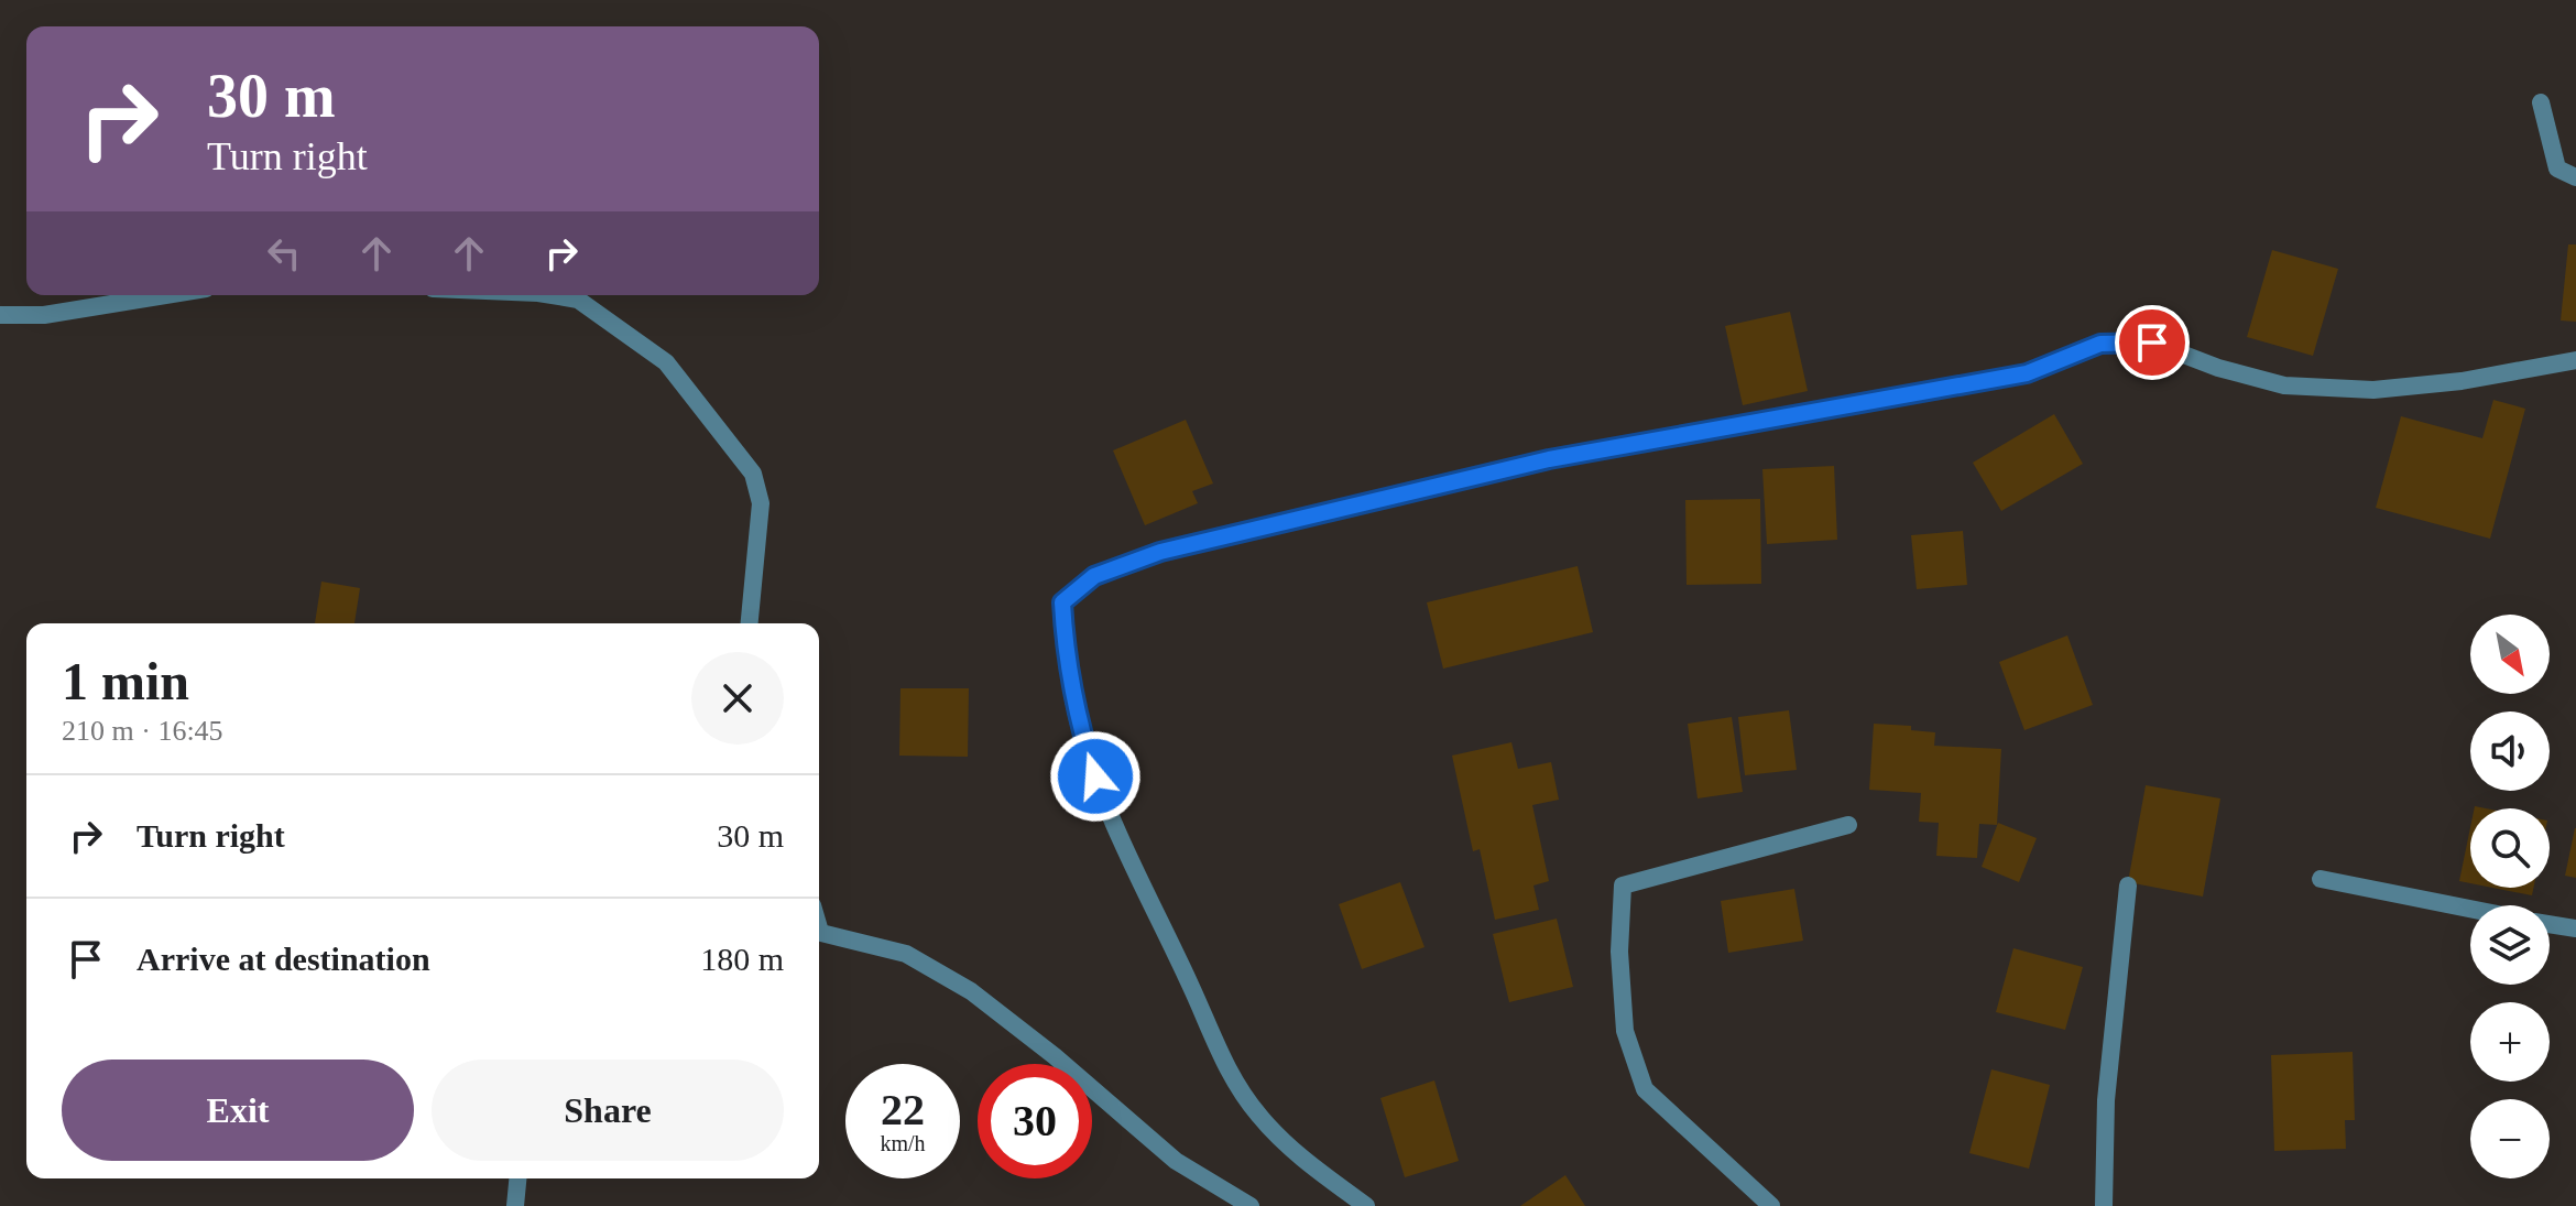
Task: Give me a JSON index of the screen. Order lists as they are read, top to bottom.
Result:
{
  "north": "bottom right",
  "page": {
    "turn": ["30 m", "Turn right"],
    "map_buttons": ["+", "−"],
    "heading": ["1 min", "210 m · 16:45"],
    "list": [
      {
        "name": "Turn right",
        "value": "30 m"
      },
      {
        "name": "Arrive at destination",
        "value": "180 m"
      }
    ],
    "buttons": ["Exit", "Share"],
    "speed": "22 km/h",
    "limit": "30"
  }
}
